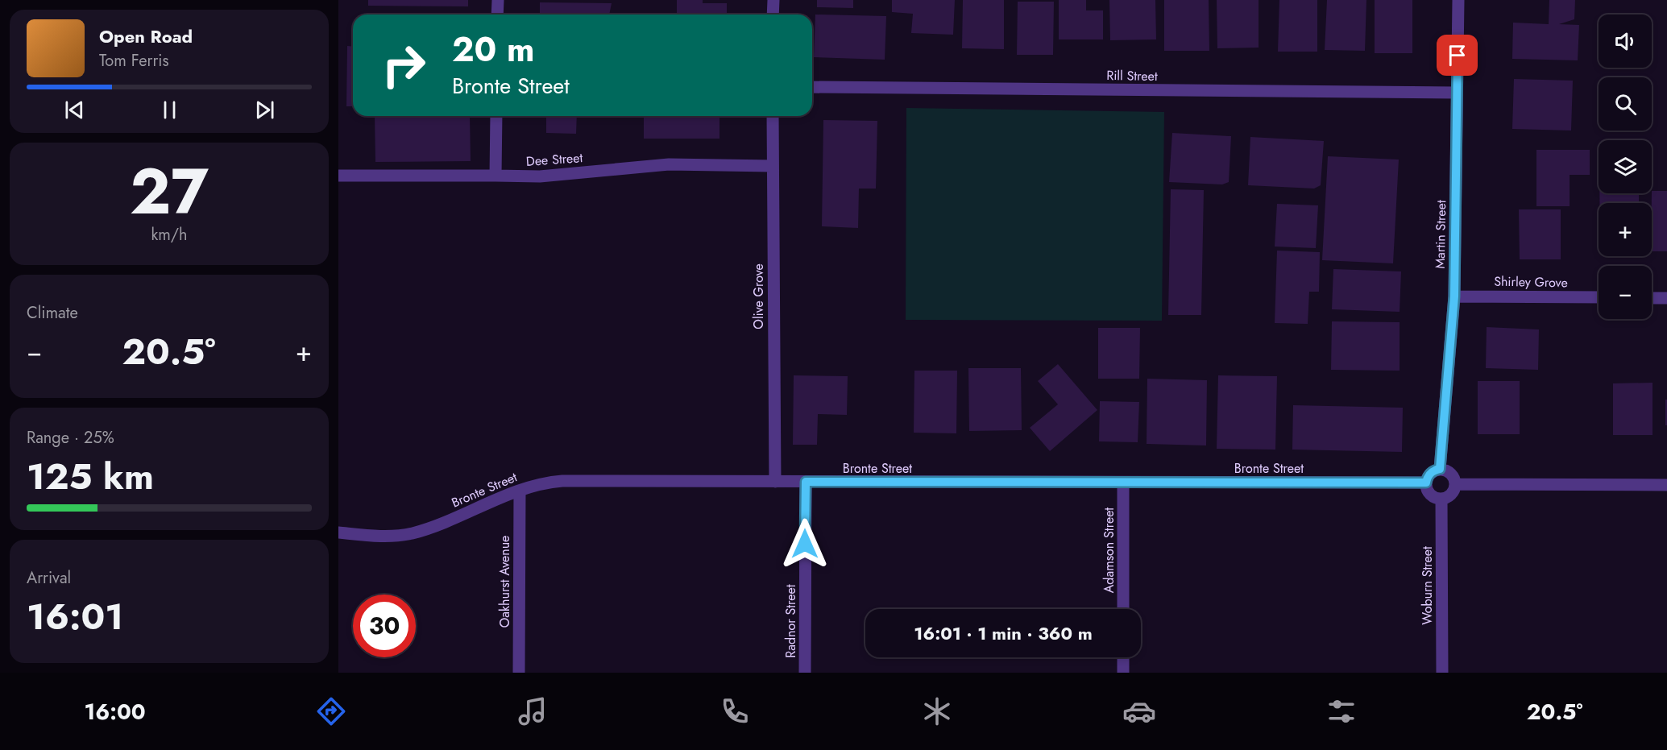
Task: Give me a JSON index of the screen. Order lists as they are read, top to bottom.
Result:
{
  "streets": {
    "street": [
      "Rill Street",
      "Dee Street",
      "Martin Street",
      "Shirley Grove",
      "Olive Grove",
      "Bronte Street",
      "Adamson Street",
      "Oakhurst Avenue",
      "Woburn Street",
      "Radnor Street"
    ]
  },
  "crossings": [
    ["Rill Street", "Martin Street"],
    ["Dee Street", "Olive Grove"],
    ["Martin Street", "Shirley Grove"],
    ["Martin Street", "Bronte Street"],
    ["Martin Street", "Woburn Street"],
    ["Olive Grove", "Bronte Street"],
    ["Bronte Street", "Adamson Street"],
    ["Bronte Street", "Oakhurst Avenue"],
    ["Bronte Street", "Woburn Street"],
    ["Bronte Street", "Radnor Street"]
  ],
  "page": {
    "map_buttons": ["+", "−"],
    "turn": ["20 m", "Bronte Street"],
    "song": ["Open Road", "Tom Ferris"],
    "tile": [
      ["27", "km/h"],
      "Climate",
      ["Range · 25%", "125 km"],
      ["Arrival", "16:01"]
    ],
    "heat": ["−", "20.5°", "+"],
    "limit": "30",
    "trip": "16:01 · 1 min · 360 m",
    "tabs": ["16:00", "20.5°"]
  }
}
